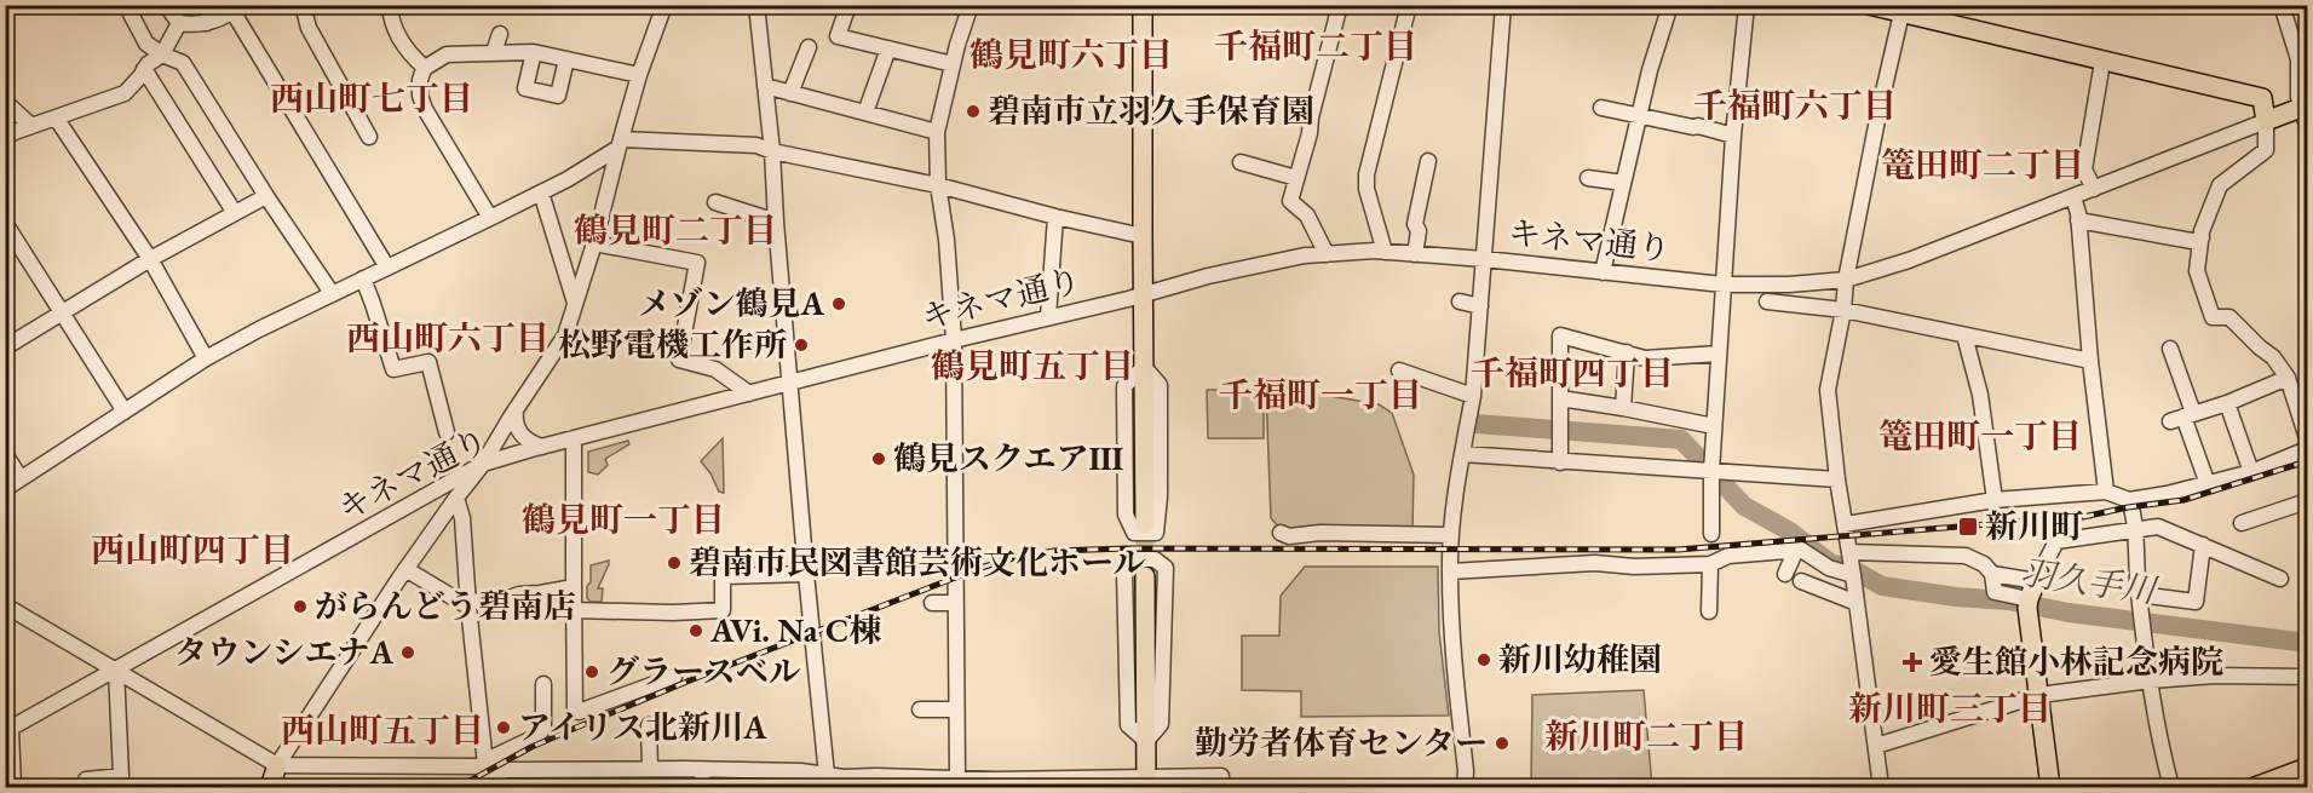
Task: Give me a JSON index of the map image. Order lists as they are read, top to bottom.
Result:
{
  "streets": {
    "street": ["キネマ通り"]
  },
  "districts": [
    "千福町二丁目",
    "鶴見町六丁目",
    "西山町七丁目",
    "千福町六丁目",
    "篭田町二丁目",
    "鶴見町二丁目",
    "西山町六丁目",
    "鶴見町五丁目",
    "千福町四丁目",
    "千福町一丁目",
    "篭田町一丁目",
    "鶴見町一丁目",
    "西山町四丁目",
    "新川町三丁目",
    "西山町五丁目",
    "新川町二丁目"
  ],
  "water": ["羽久手川"],
  "places": {
    "other": [
      "碧南市立羽久手保育園",
      "メゾン鶴見A",
      "松野電機工作所",
      "鶴見スクエアⅢ",
      "碧南市民図書館芸術文化ホール",
      "がらんどう碧南店",
      "AVi. Na C棟",
      "タウンシエナA",
      "新川幼稚園",
      "グラースベル",
      "アイリス北新川A",
      "勤労者体育センター"
    ],
    "transit": ["新川町"],
    "health": ["愛生館小林記念病院"]
  }
}
